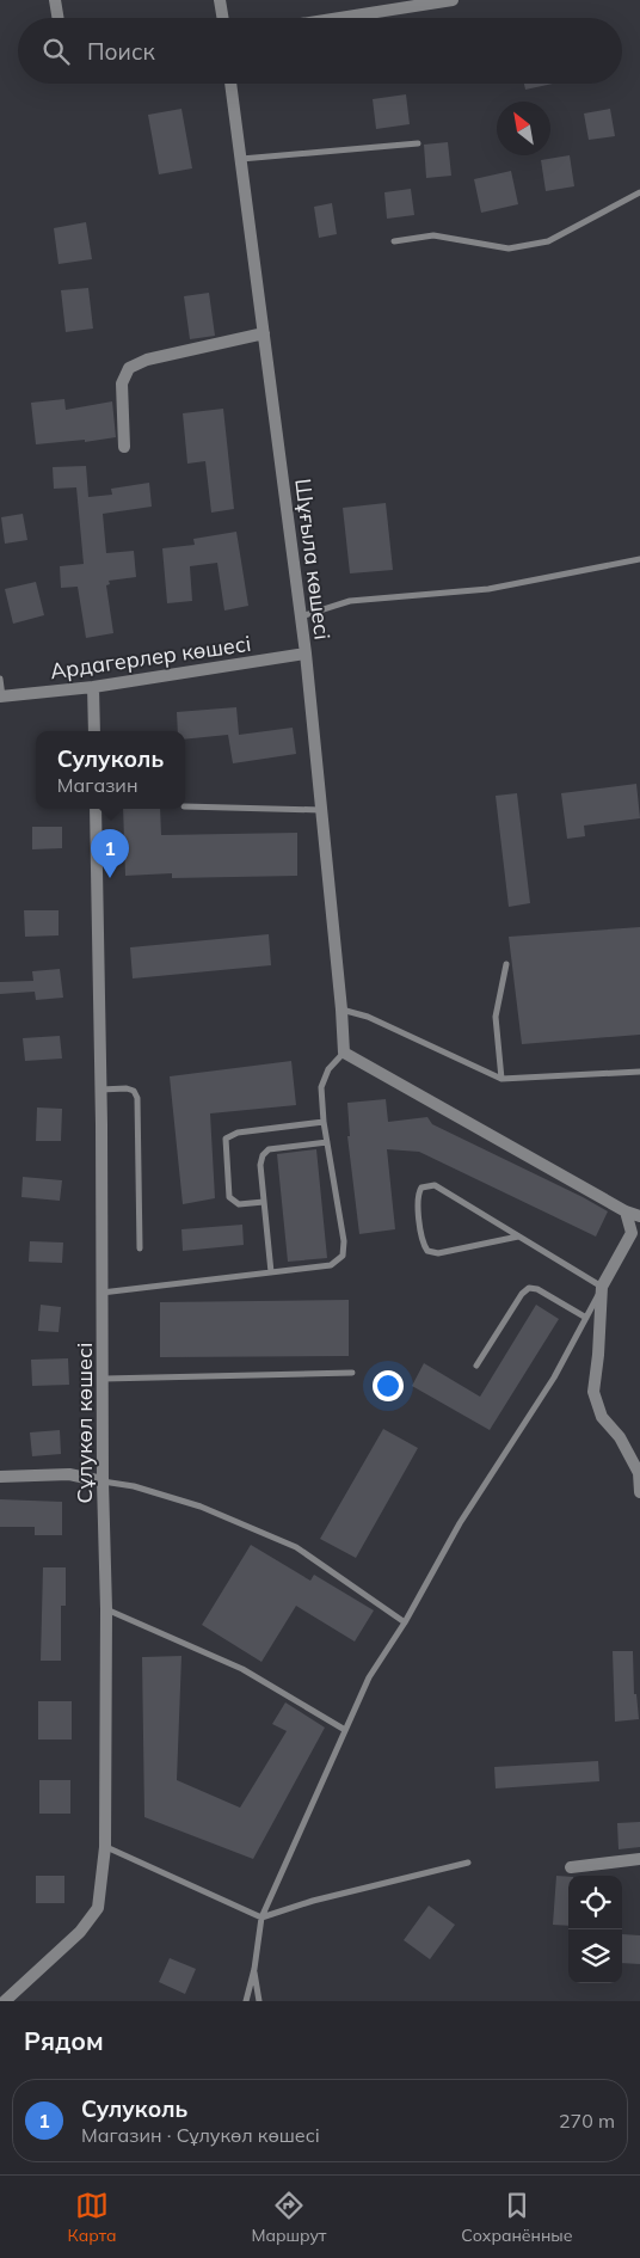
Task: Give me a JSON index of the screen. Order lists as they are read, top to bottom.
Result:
{
  "streets": {
    "street": ["Шұғыла көшесі", "Ардагерлер көшесі", "Сұлукөл көшесі"]
  },
  "crossings": [
    ["Шұғыла көшесі", "Ардагерлер көшесі"]
  ],
  "north": "top left",
  "page": {
    "search": "Поиск",
    "popup": ["Сулуколь", "Магазин"],
    "pins": "1",
    "heading": "Рядом",
    "list": [
      {
        "mark": "1",
        "name": "Сулуколь",
        "note": "Магазин · Сұлукөл көшесі",
        "value": "270 m"
      }
    ],
    "nav": ["Карта", "Маршрут", "Сохранённые"]
  }
}
